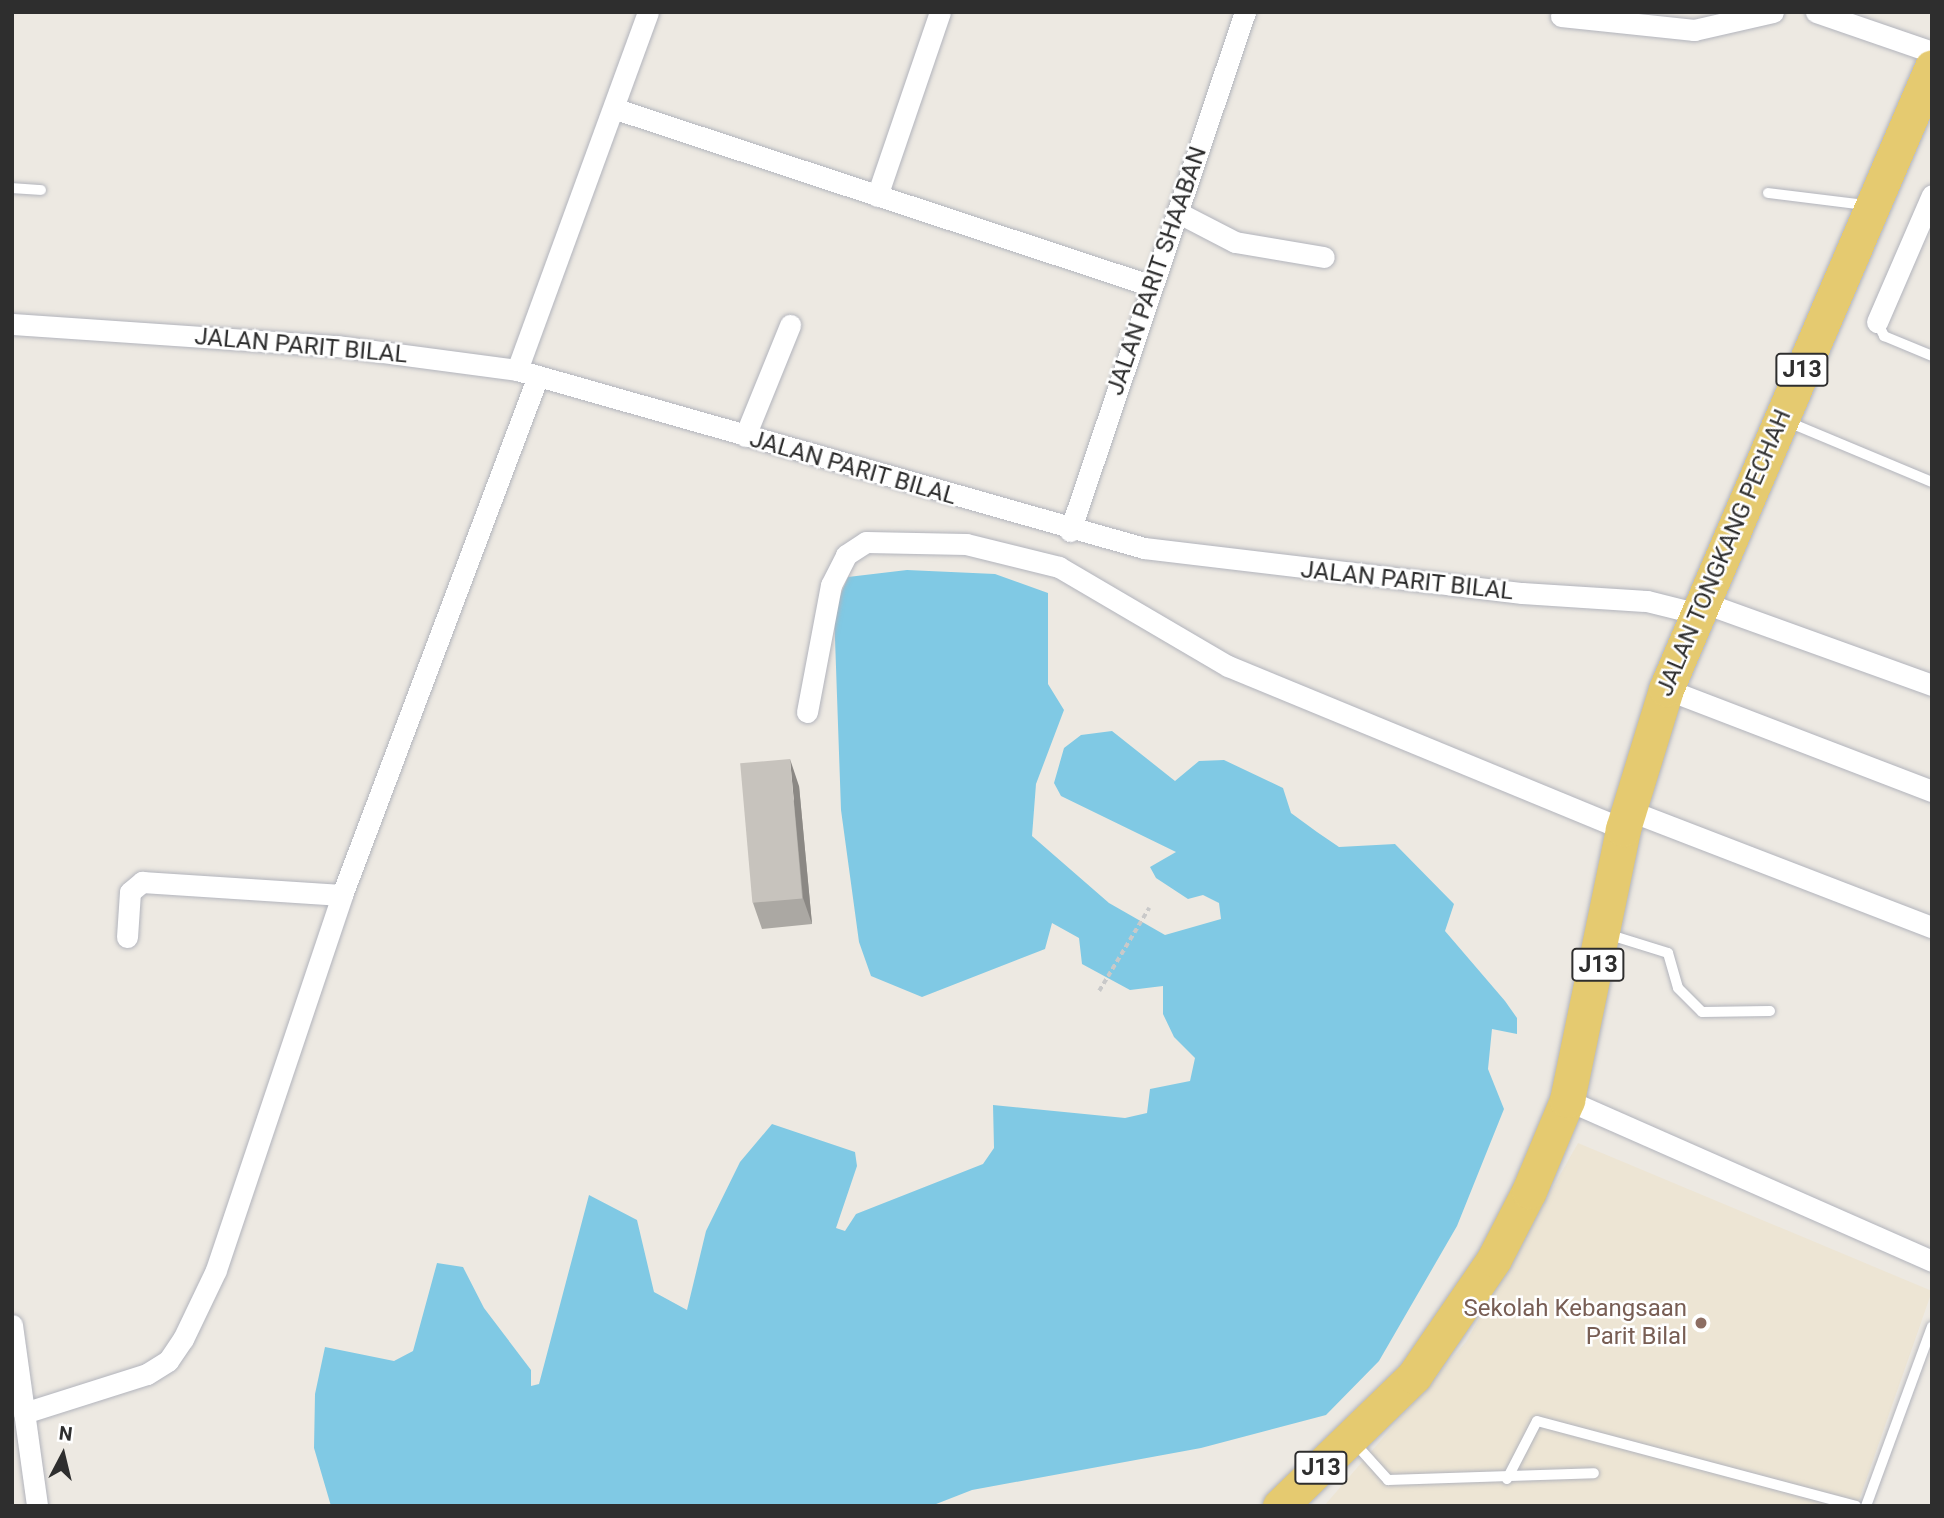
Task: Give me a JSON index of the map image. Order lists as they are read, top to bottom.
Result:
{
  "streets": {
    "main road": ["J13", "JALAN TONGKANG PECHAH"],
    "street": ["JALAN PARIT SHAABAN", "JALAN PARIT BILAL"]
  },
  "crossings": [
    ["JALAN PARIT SHAABAN", "JALAN PARIT BILAL"],
    ["JALAN PARIT BILAL", "JALAN TONGKANG PECHAH"]
  ],
  "places": ["Sekolah Kebangsaan Parit Bilal"],
  "north": "top"
}
